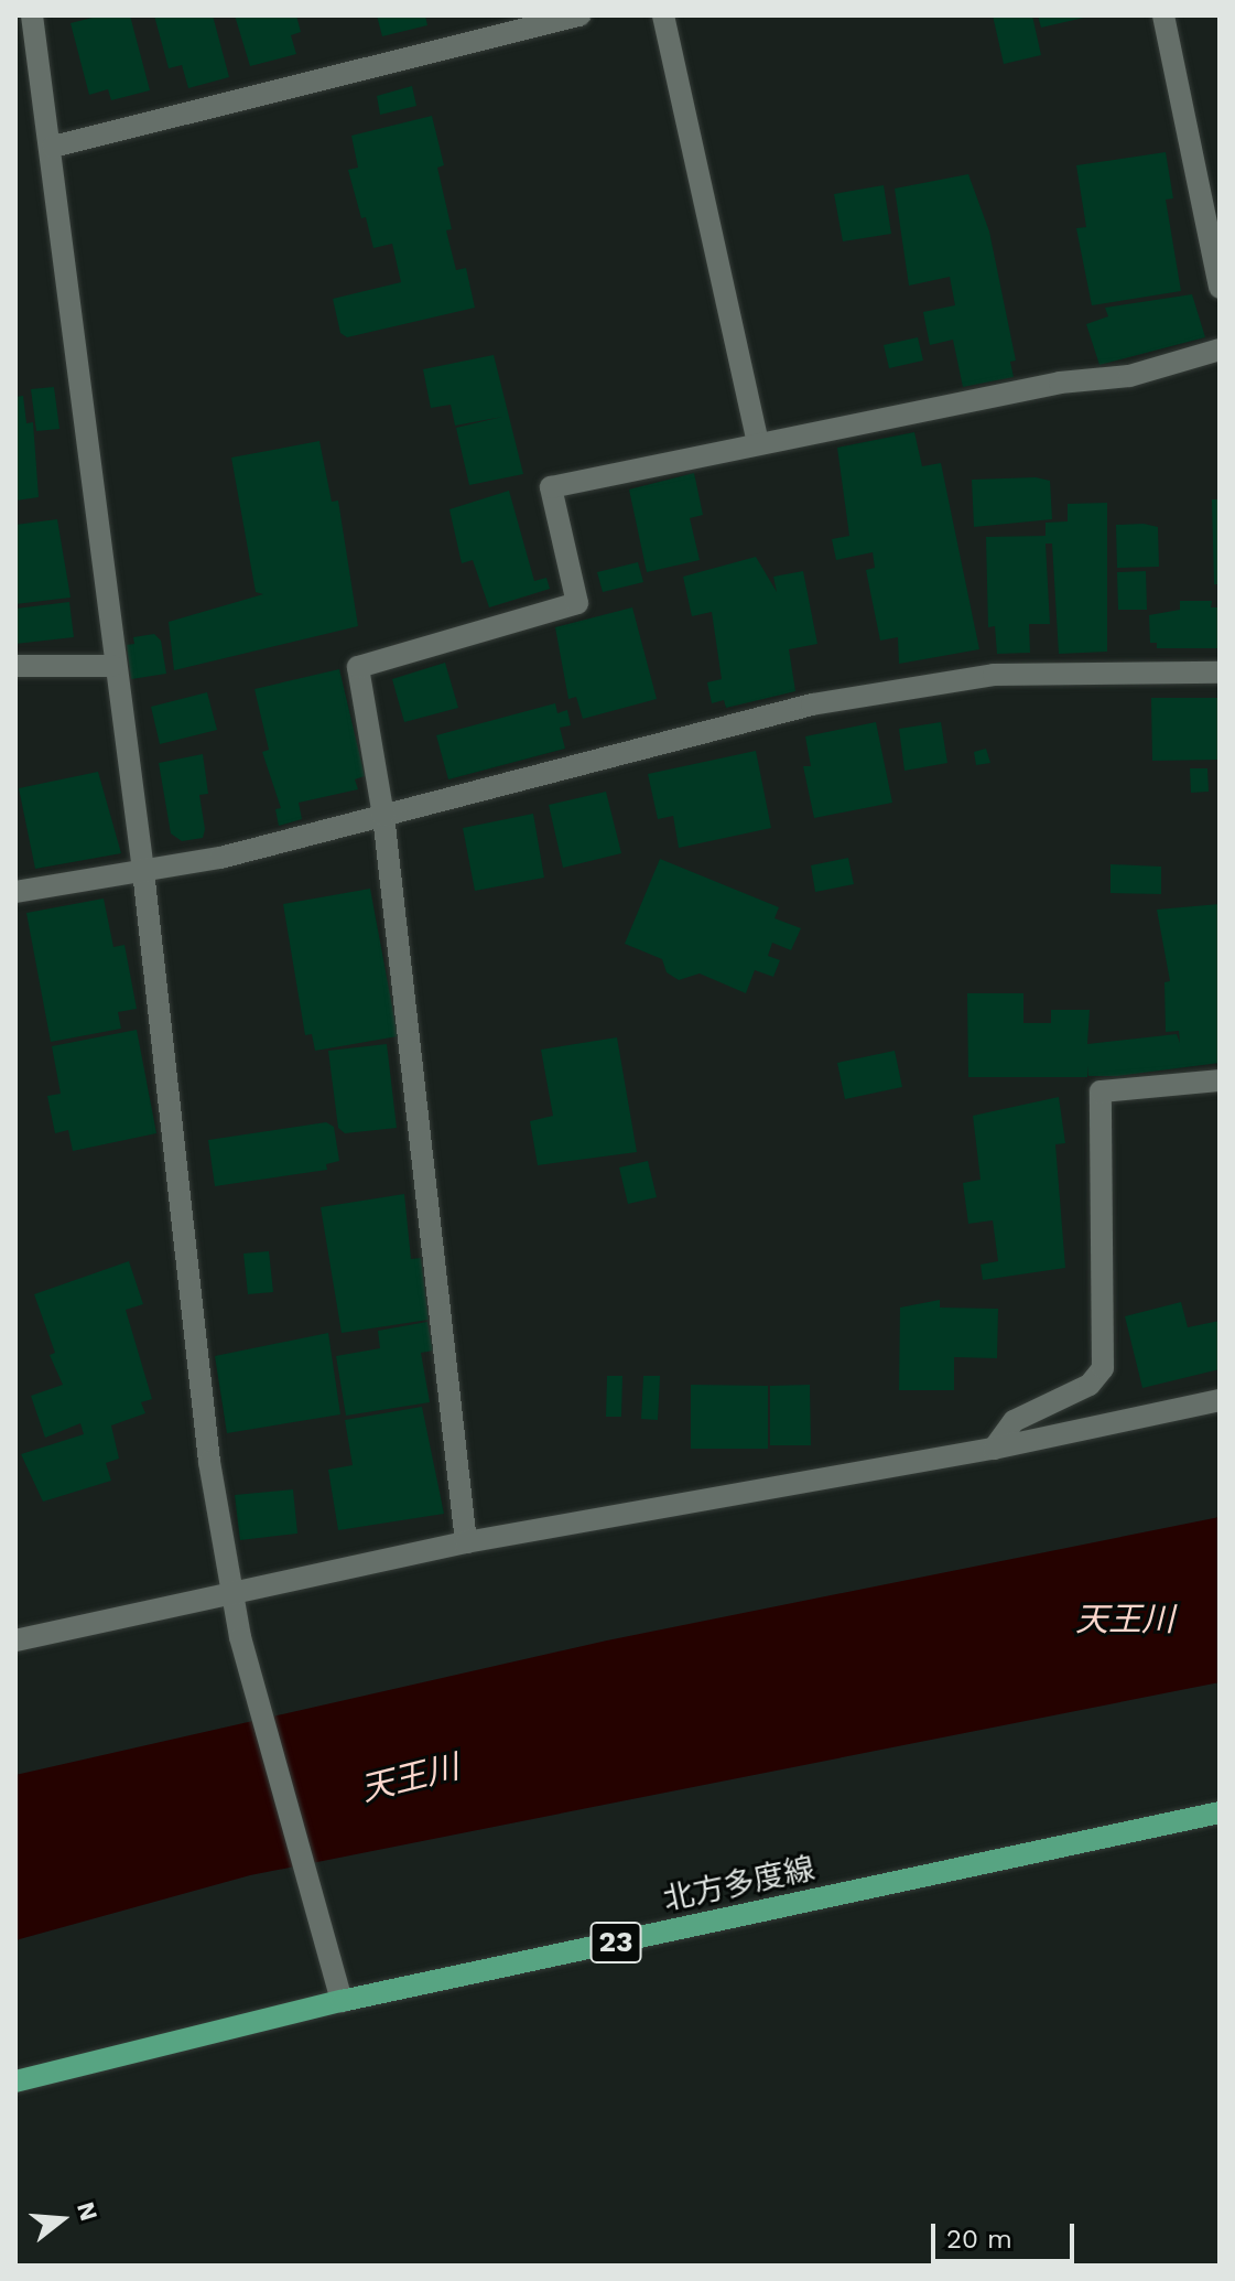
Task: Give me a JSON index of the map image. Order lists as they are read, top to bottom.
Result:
{
  "streets": {
    "main road": ["北方多度線", "23"]
  },
  "water": ["天王川"],
  "scale_bar": "20 m",
  "north": "right"
}
